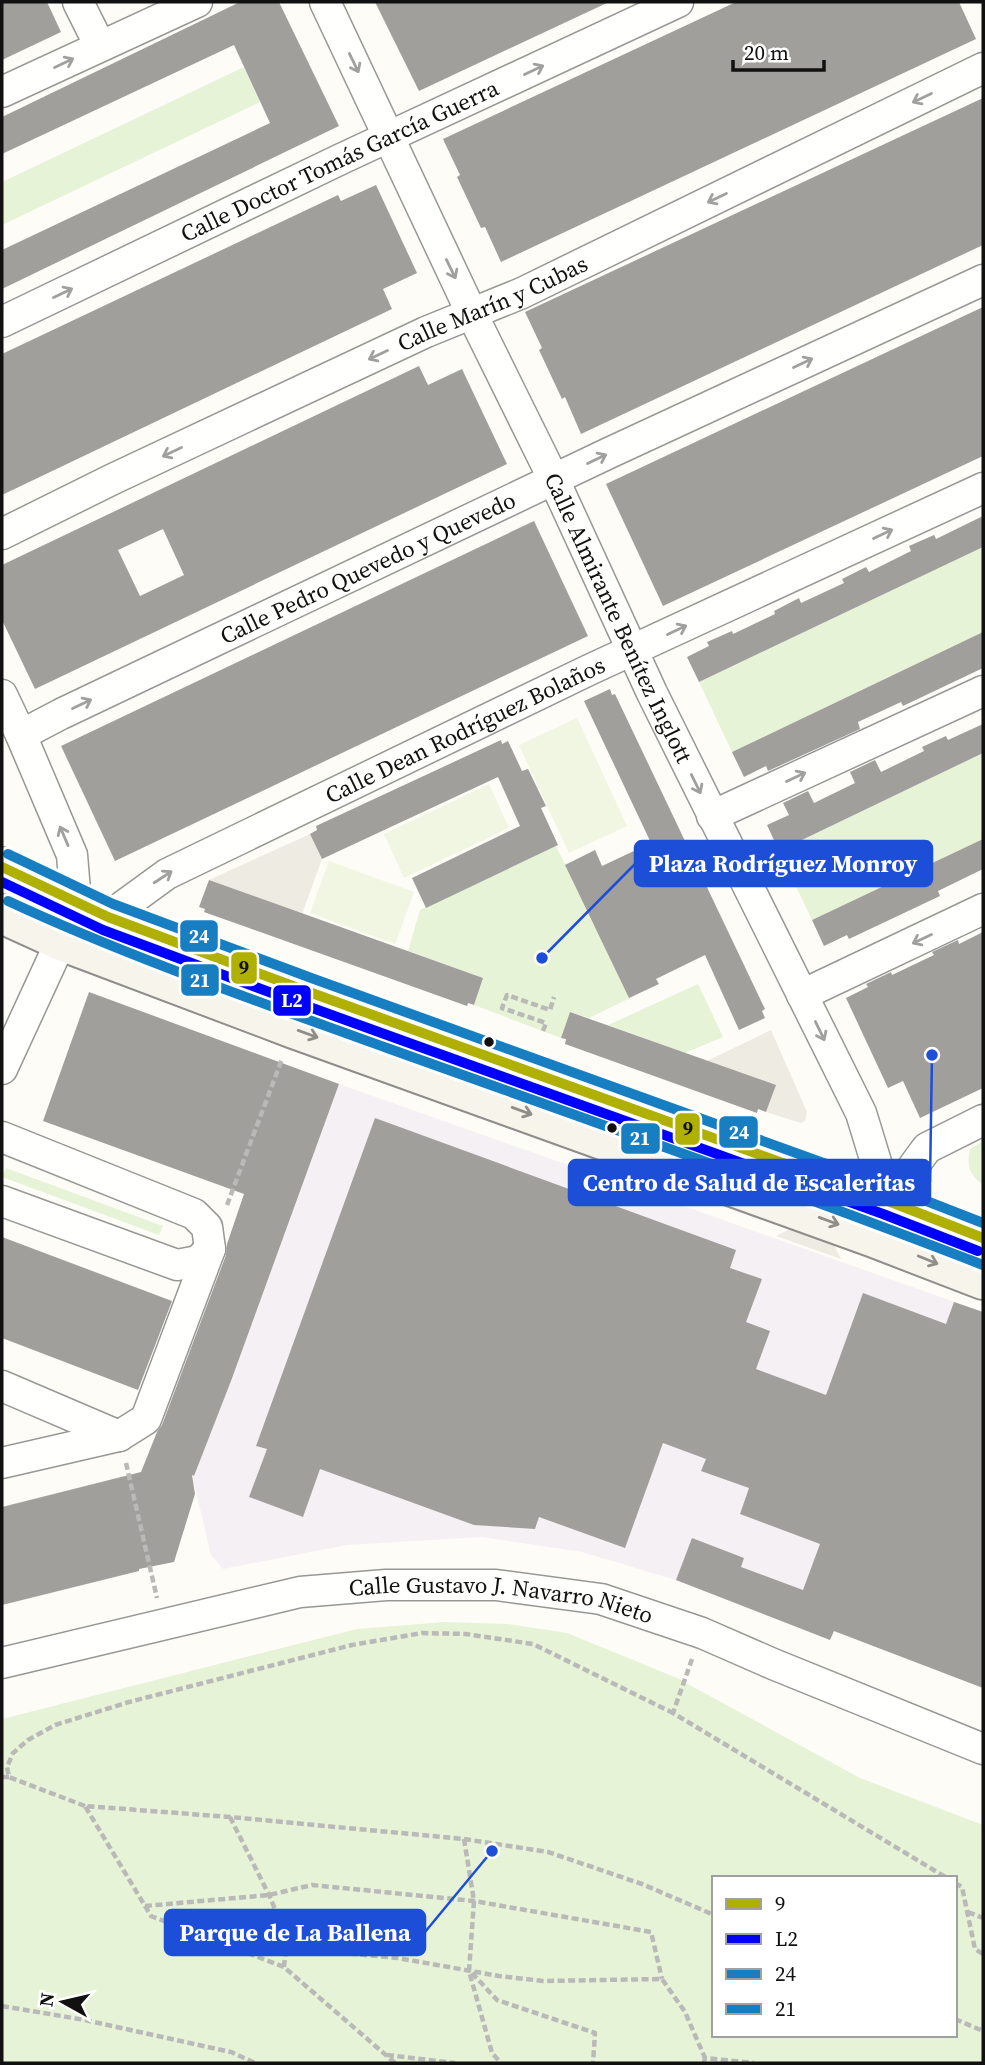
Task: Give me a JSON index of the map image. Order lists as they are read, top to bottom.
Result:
{
  "streets": {
    "street": [
      "Calle Doctor Tomás García Guerra",
      "Calle Marín y Cubas",
      "Calle Pedro Quevedo y Quevedo",
      "Calle Almirante Benítez Inglott",
      "Calle Dean Rodríguez Bolaños",
      "Calle Gustavo J. Navarro Nieto"
    ]
  },
  "crossings": [
    ["Calle Doctor Tomás García Guerra", "Calle Almirante Benítez Inglott"],
    ["Calle Marín y Cubas", "Calle Almirante Benítez Inglott"],
    ["Calle Pedro Quevedo y Quevedo", "Calle Almirante Benítez Inglott"],
    ["Calle Almirante Benítez Inglott", "Calle Dean Rodríguez Bolaños"]
  ],
  "one_way": [
    "Calle Doctor Tomás García Guerra",
    "Calle Marín y Cubas",
    "Calle Pedro Quevedo y Quevedo",
    "Calle Almirante Benítez Inglott"
  ],
  "places": ["Plaza Rodríguez Monroy", "Centro de Salud de Escaleritas", "Parque de La Ballena"],
  "lines": [
    "transit line 24",
    "transit line 9",
    "transit line L2",
    "transit line 21"
  ],
  "legend": [
    "9",
    "L2",
    "24",
    "21"
  ],
  "scale_bar": "20 m",
  "north": "left"
}
